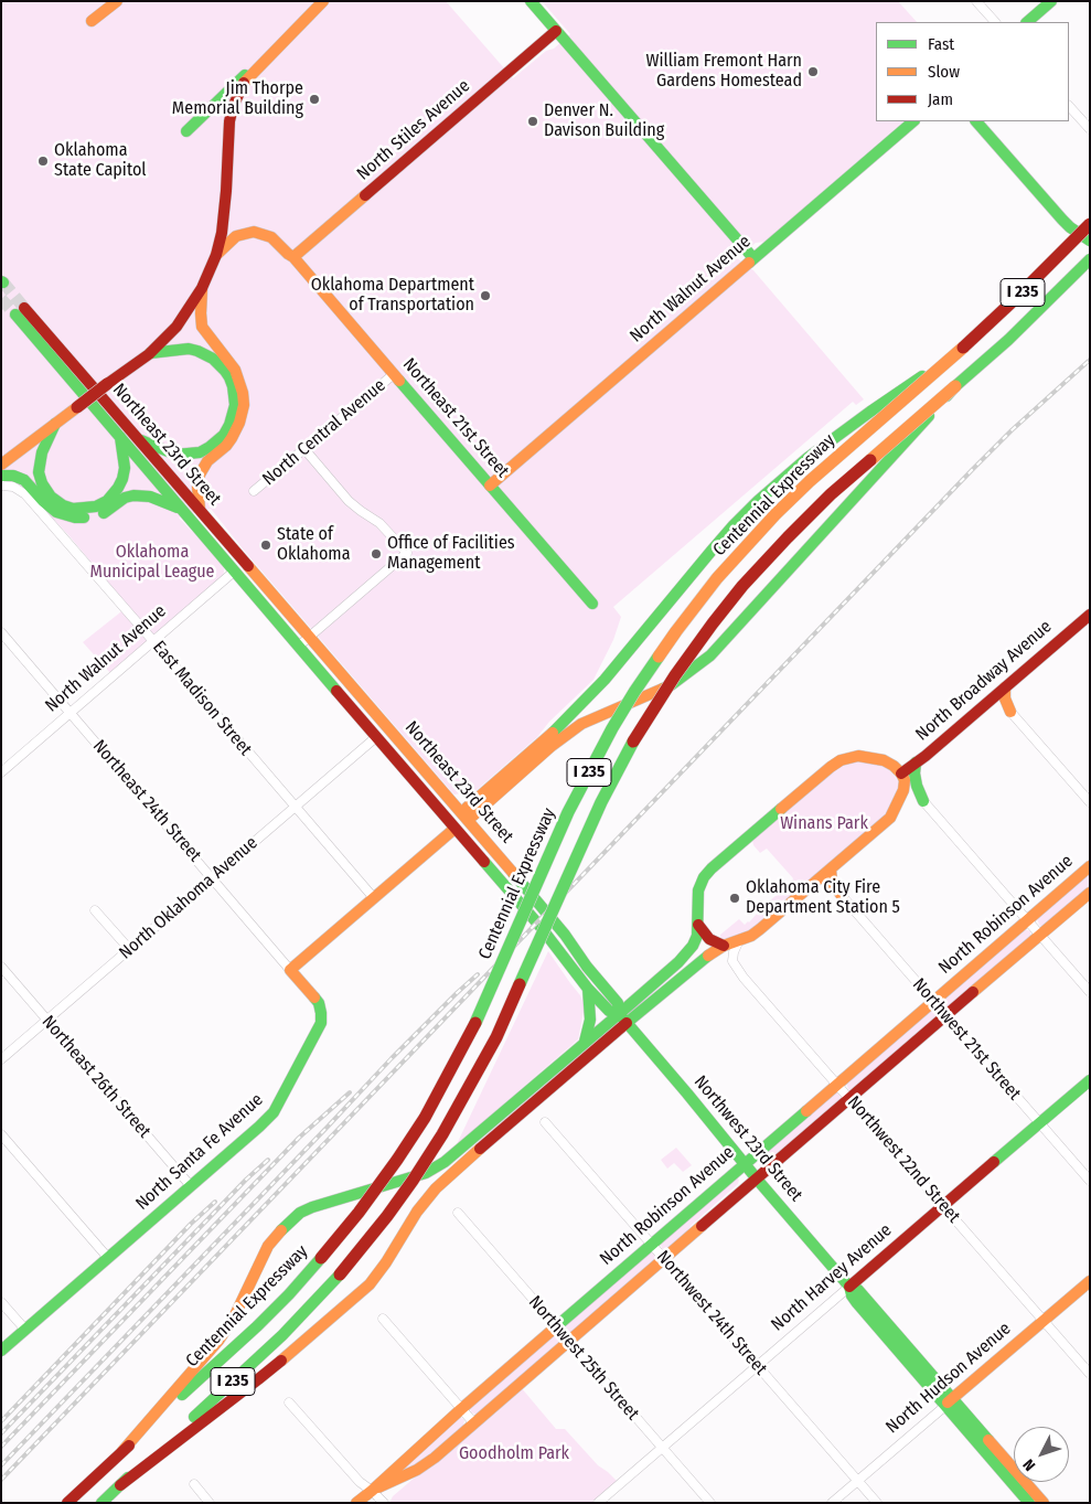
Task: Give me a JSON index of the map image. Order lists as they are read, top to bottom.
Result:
{
  "streets": {
    "main road": [
      "North Stiles Avenue",
      "North Walnut Avenue",
      "I 235",
      "Northeast 21st Street",
      "Northeast 23rd Street",
      "Centennial Expressway",
      "North Broadway Avenue",
      "North Robinson Avenue",
      "Northwest 23rd Street",
      "North Santa Fe Avenue",
      "North Harvey Avenue",
      "North Hudson Avenue"
    ],
    "street": [
      "North Central Avenue",
      "East Madison Street",
      "Northeast 24th Street",
      "North Oklahoma Avenue",
      "Northwest 21st Street",
      "Northeast 26th Street",
      "Northwest 22nd Street",
      "Northwest 24th Street",
      "Northwest 25th Street"
    ]
  },
  "crossings": [
    ["North Stiles Avenue", "Northeast 21st Street"],
    ["North Walnut Avenue", "Northeast 21st Street"],
    ["North Walnut Avenue", "Northeast 23rd Street"],
    ["North Walnut Avenue", "East Madison Street"],
    ["North Walnut Avenue", "Northeast 24th Street"],
    ["Northeast 21st Street", "North Central Avenue"],
    ["Northeast 23rd Street", "North Oklahoma Avenue"],
    ["Northeast 23rd Street", "Northwest 23rd Street"],
    ["East Madison Street", "North Oklahoma Avenue"],
    ["Northeast 24th Street", "North Oklahoma Avenue"],
    ["Northeast 24th Street", "North Santa Fe Avenue"],
    ["North Oklahoma Avenue", "Northeast 26th Street"],
    ["North Robinson Avenue", "Northwest 21st Street"],
    ["North Robinson Avenue", "Northwest 23rd Street"],
    ["North Robinson Avenue", "Northwest 22nd Street"],
    ["North Robinson Avenue", "Northwest 24th Street"],
    ["North Robinson Avenue", "Northwest 25th Street"],
    ["Northwest 21st Street", "North Harvey Avenue"],
    ["Northeast 26th Street", "North Santa Fe Avenue"],
    ["Northwest 23rd Street", "North Harvey Avenue"],
    ["Northwest 23rd Street", "North Hudson Avenue"],
    ["Northwest 22nd Street", "North Harvey Avenue"],
    ["Northwest 22nd Street", "North Hudson Avenue"],
    ["North Harvey Avenue", "Northwest 24th Street"],
    ["North Harvey Avenue", "Northwest 25th Street"],
    ["Northwest 24th Street", "North Hudson Avenue"]
  ],
  "parks": ["Oklahoma Municipal League", "Winans Park", "Goodholm Park"],
  "places": [
    "William Fremont Harn Gardens Homestead",
    "Jim Thorpe Memorial Building",
    "Denver N. Davison Building",
    "Oklahoma State Capitol",
    "Oklahoma Department of Transportation",
    "State of Oklahoma",
    "Office of Facilities Management",
    "Oklahoma City Fire Department Station 5"
  ],
  "legend": ["Fast", "Slow", "Jam"],
  "north": "bottom left"
}
